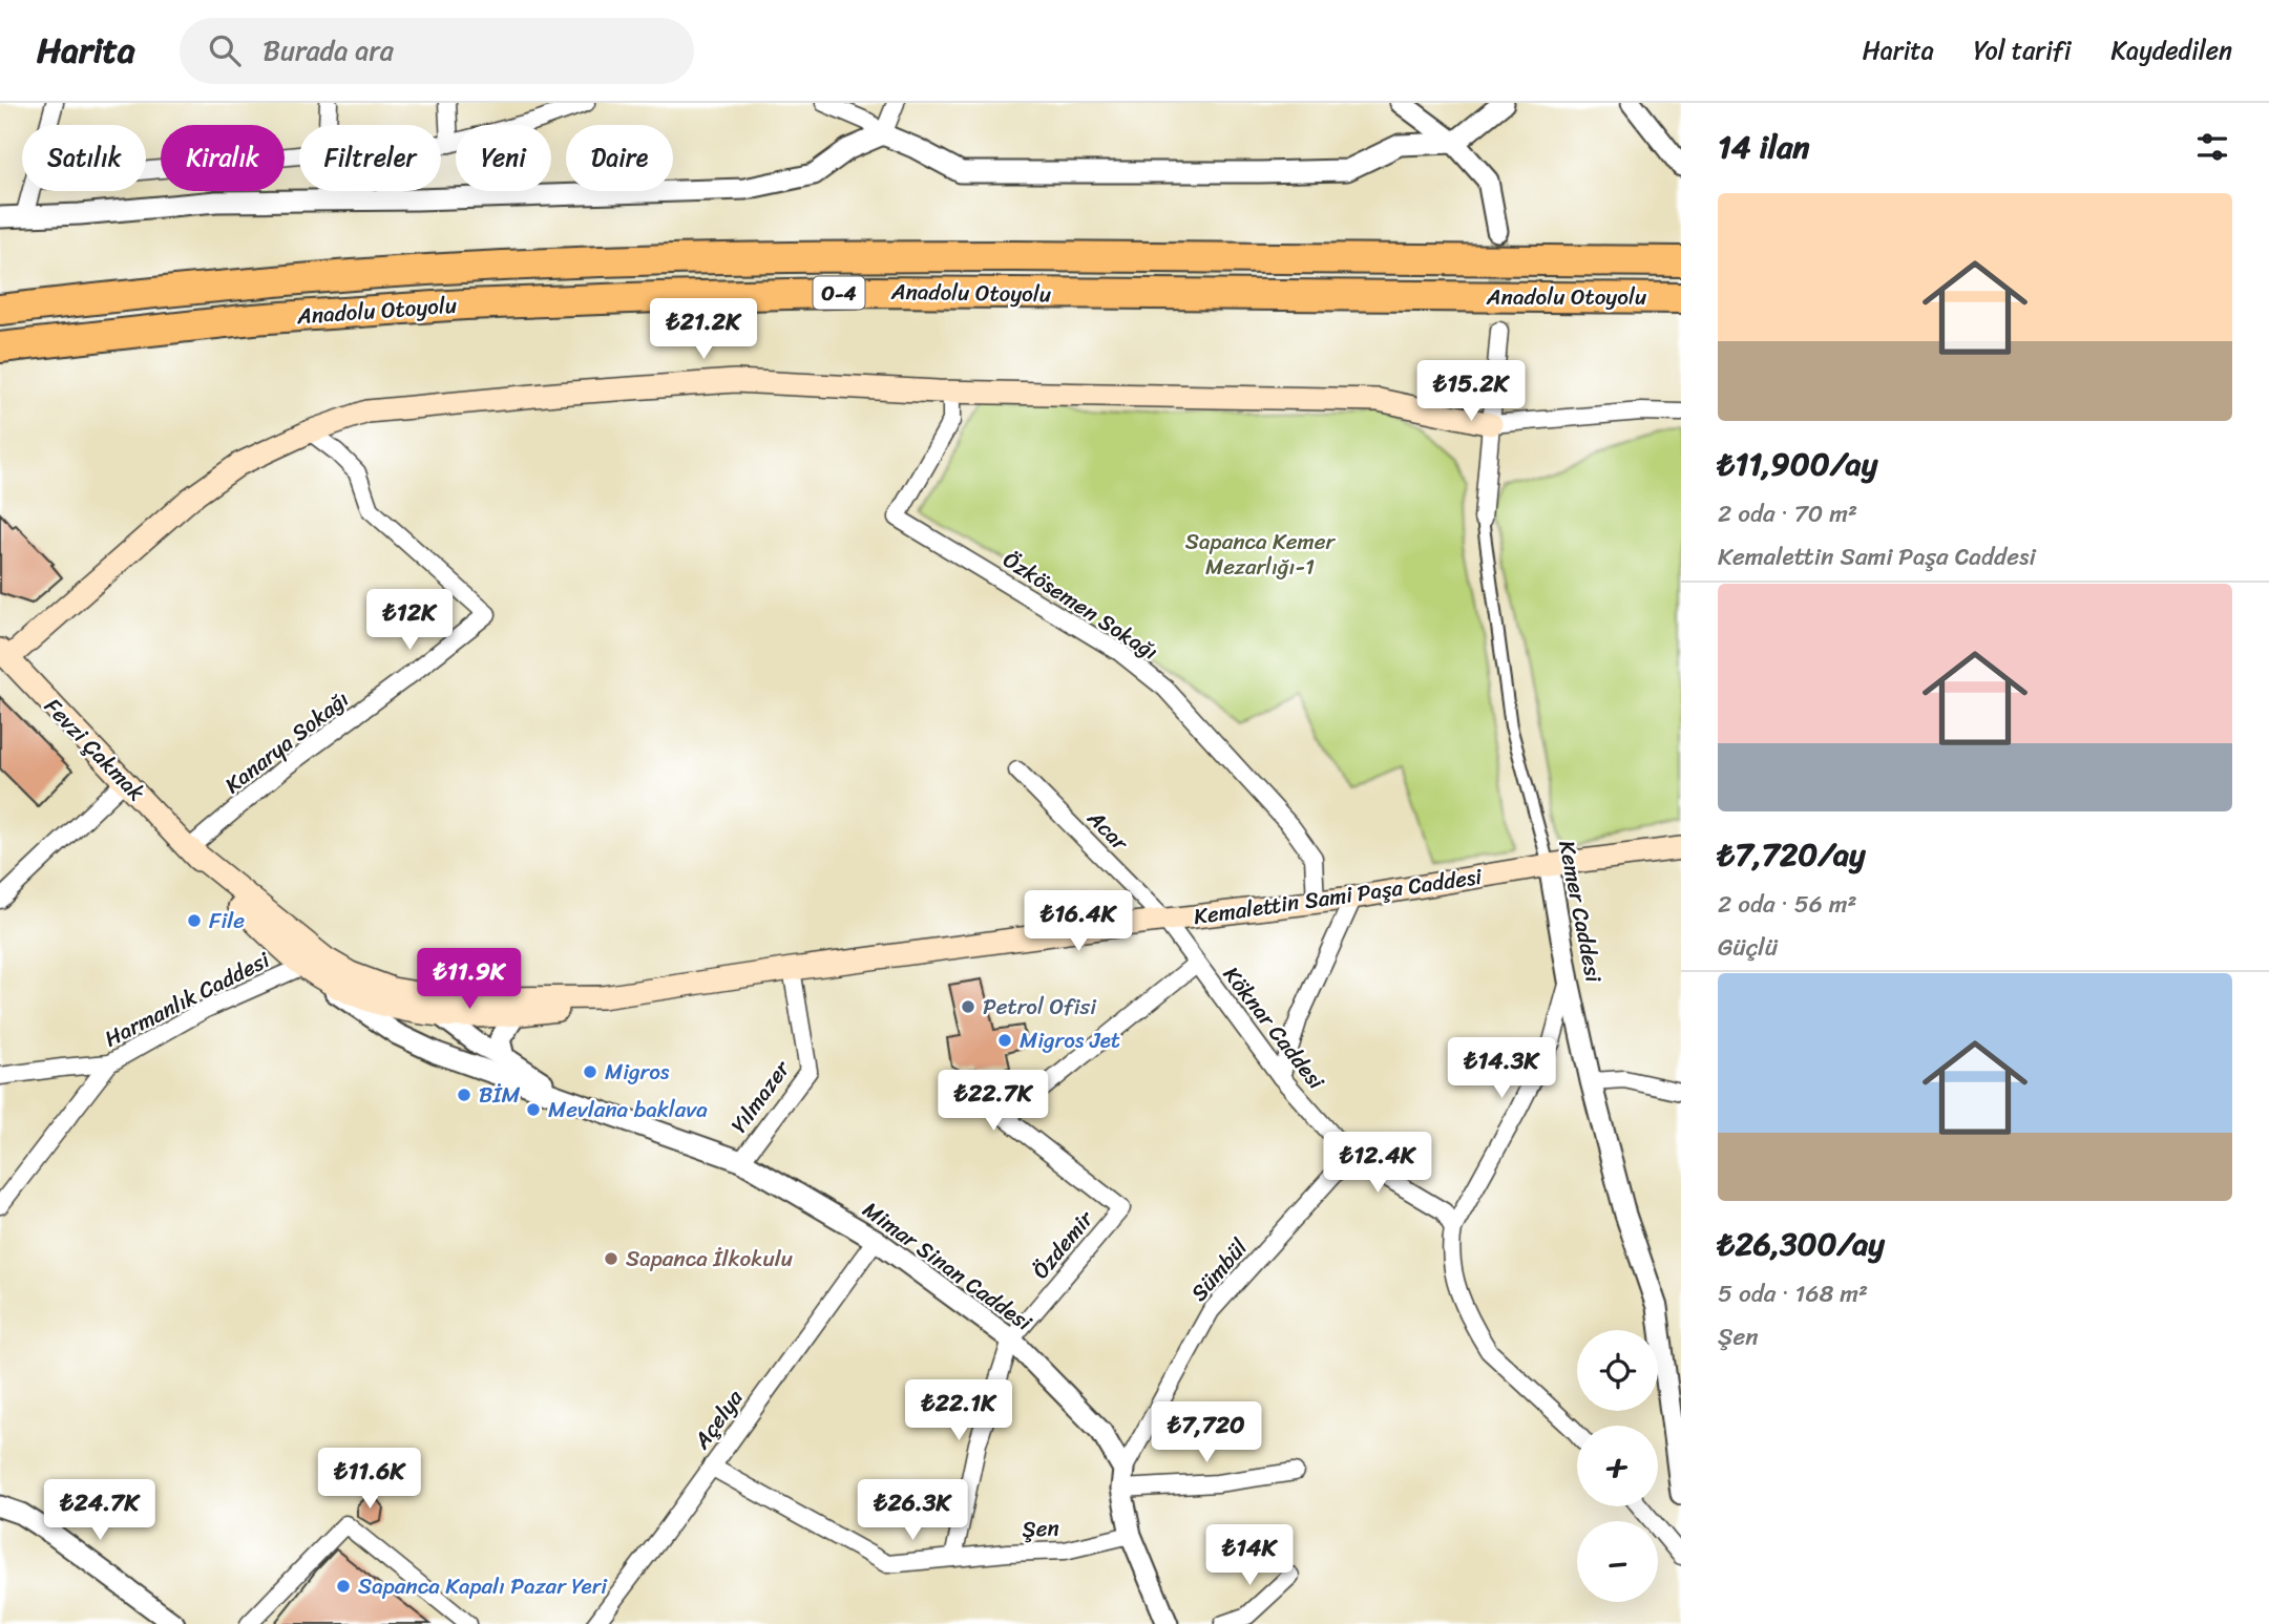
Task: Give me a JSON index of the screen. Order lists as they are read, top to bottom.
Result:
{
  "streets": {
    "highway": ["O-4", "Anadolu Otoyolu"],
    "main road": ["Fevzi Çakmak", "Kemalettin Sami Paşa Caddesi"],
    "street": [
      "Özkösemen Sokağı",
      "Kanarya Sokağı",
      "Acar",
      "Kemer Caddesi",
      "Harmanlık Caddesi",
      "Köknar Caddesi",
      "Yılmazer",
      "Özdemir",
      "Mimar Sinan Caddesi",
      "Sümbül",
      "Açelya",
      "Şen"
    ]
  },
  "crossings": [
    ["Özkösemen Sokağı", "Kemalettin Sami Paşa Caddesi"],
    ["Kanarya Sokağı", "Fevzi Çakmak"],
    ["Kanarya Sokağı", "Kemalettin Sami Paşa Caddesi"],
    ["Fevzi Çakmak", "Kemalettin Sami Paşa Caddesi"],
    ["Acar", "Kemalettin Sami Paşa Caddesi"],
    ["Acar", "Köknar Caddesi"],
    ["Kemalettin Sami Paşa Caddesi", "Kemer Caddesi"],
    ["Kemalettin Sami Paşa Caddesi", "Harmanlık Caddesi"],
    ["Kemalettin Sami Paşa Caddesi", "Köknar Caddesi"],
    ["Kemalettin Sami Paşa Caddesi", "Yılmazer"],
    ["Köknar Caddesi", "Özdemir"],
    ["Köknar Caddesi", "Sümbül"],
    ["Yılmazer", "Mimar Sinan Caddesi"],
    ["Özdemir", "Mimar Sinan Caddesi"],
    ["Mimar Sinan Caddesi", "Sümbül"],
    ["Mimar Sinan Caddesi", "Açelya"],
    ["Mimar Sinan Caddesi", "Şen"],
    ["Açelya", "Şen"]
  ],
  "parks": ["Sapanca Kemer Mezarlığı-1"],
  "places": [
    "File",
    "Petrol Ofisi",
    "Migros Jet",
    "Migros",
    "BİM",
    "Mevlana baklava",
    "Sapanca İlkokulu",
    "Sapanca Kapalı Pazar Yeri"
  ],
  "page": {
    "header": "Harita",
    "search": "Burada ara",
    "nav": ["Harita", "Yol tarifi", "Kaydedilen"],
    "heading": "14 ilan",
    "chip": [
      "Satılık",
      "Kiralık",
      "Filtreler",
      "Yeni",
      "Daire"
    ],
    "list": [
      {
        "name": "₺11,900/ay",
        "note": "2 oda · 70 m² · Kemalettin Sami Paşa Caddesi"
      },
      {
        "name": "₺7,720/ay",
        "note": "2 oda · 56 m² · Güçlü"
      },
      {
        "name": "₺26,300/ay",
        "note": "5 oda · 168 m² · Şen"
      }
    ],
    "price": [
      "₺21.2K",
      "₺15.2K",
      "₺12K",
      "₺16.4K",
      "₺11.9K",
      "₺14.3K",
      "₺22.7K",
      "₺12.4K",
      "₺22.1K",
      "₺7,720",
      "₺11.6K",
      "₺24.7K",
      "₺26.3K",
      "₺14K"
    ],
    "map_buttons": ["+", "−"]
  }
}
